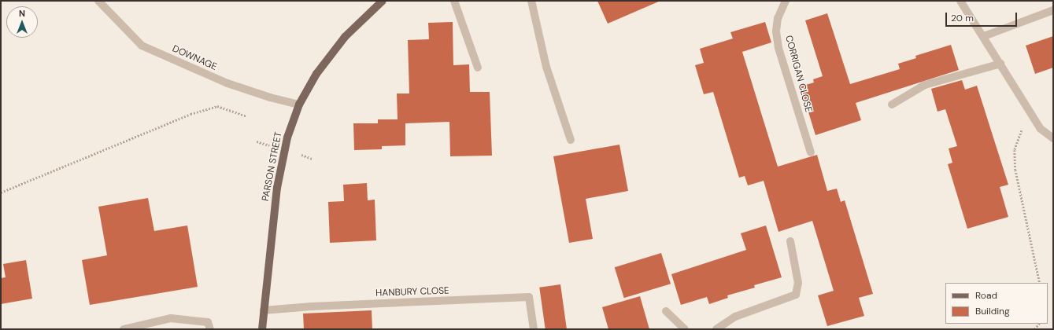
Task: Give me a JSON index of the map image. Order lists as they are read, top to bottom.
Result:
{
  "streets": {
    "main road": ["PARSON STREET"],
    "street": ["DOWNAGE", "CORRIGAN CLOSE", "HANBURY CLOSE"]
  },
  "crossings": [
    ["DOWNAGE", "PARSON STREET"],
    ["PARSON STREET", "HANBURY CLOSE"]
  ],
  "legend": ["Road", "Building"],
  "scale_bar": "20 m",
  "north": "top"
}
